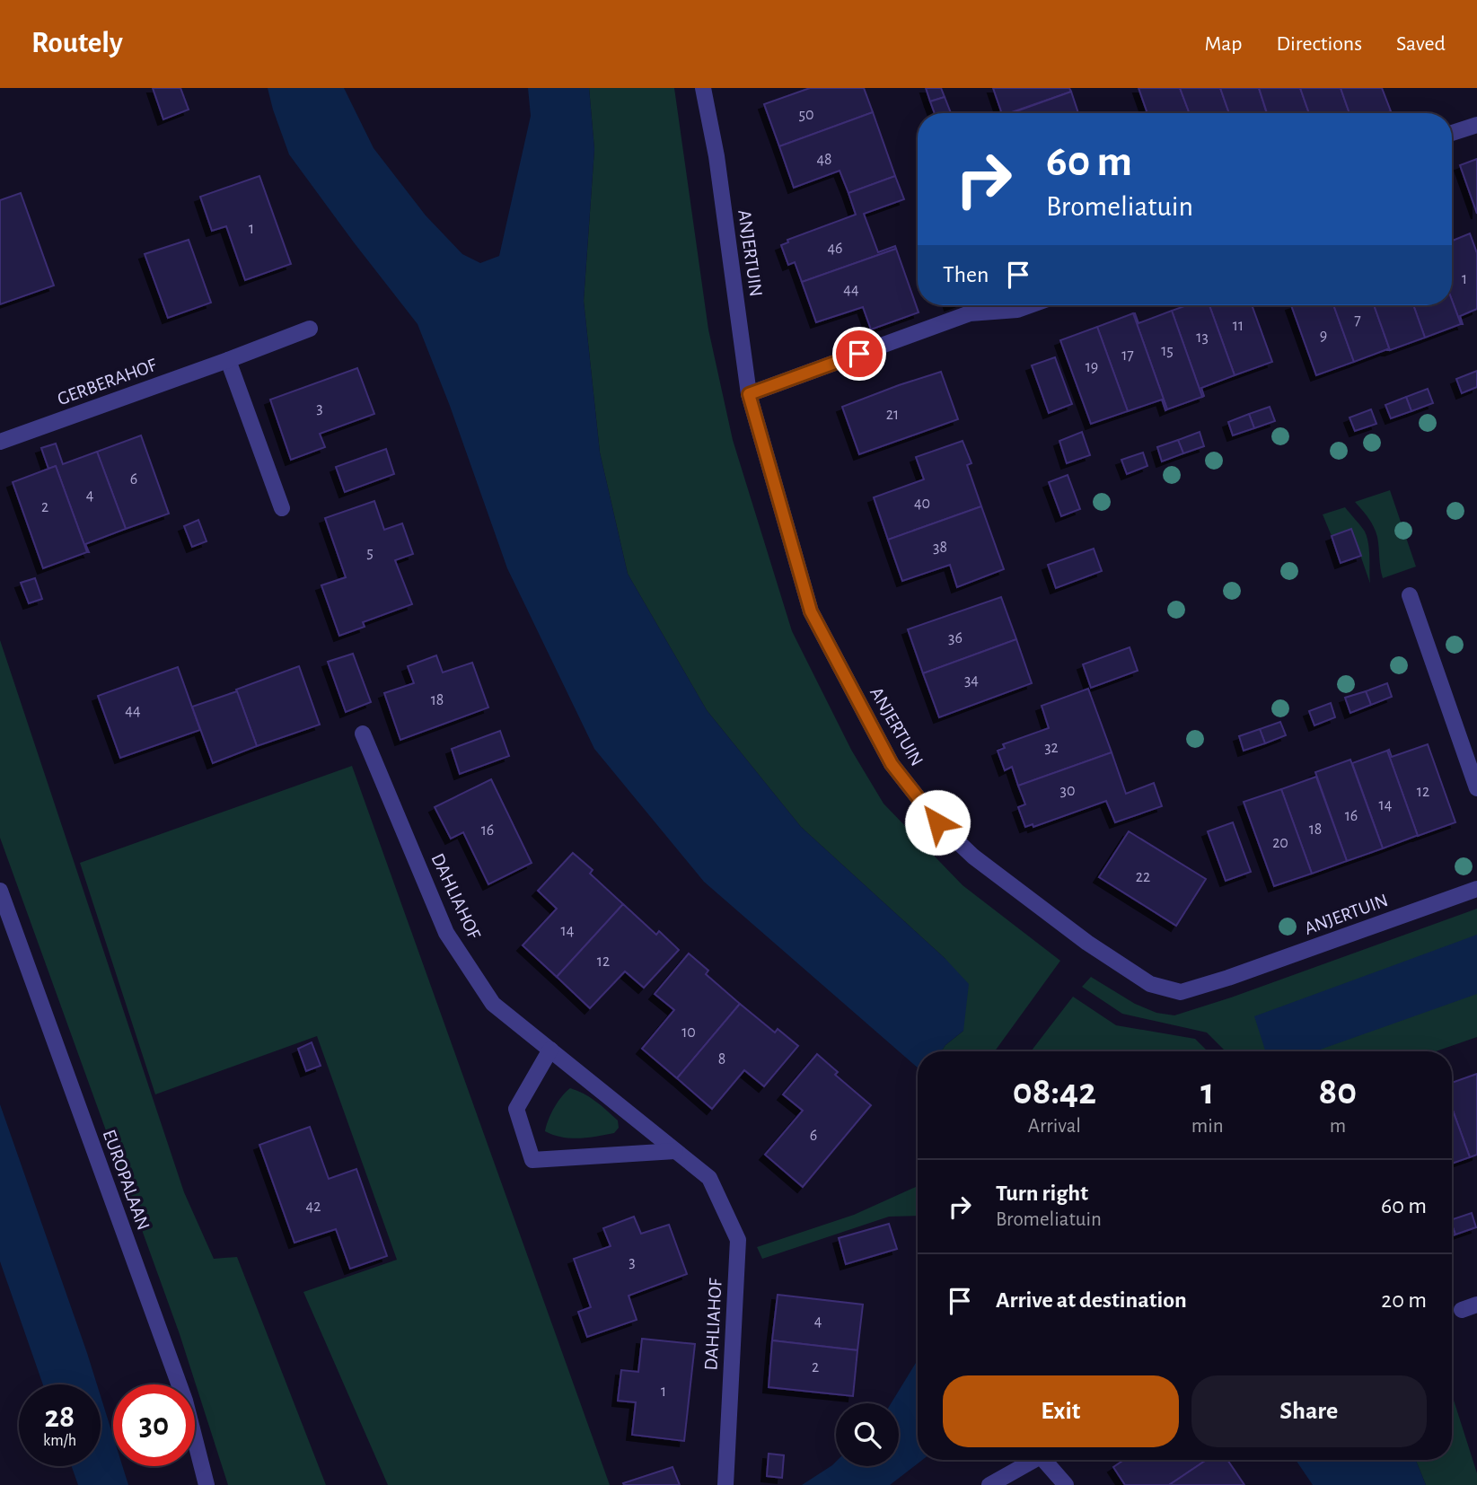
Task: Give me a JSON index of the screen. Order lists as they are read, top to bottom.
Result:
{
  "streets": {
    "street": [
      "ANJERTUIN",
      "GERBERAHOF",
      "DAHLIAHOF",
      "EUROPALAAN"
    ]
  },
  "house_numbers": [
    "50",
    "48",
    "1",
    "46",
    "1",
    "44",
    "7",
    "11",
    "9",
    "13",
    "15",
    "17",
    "19",
    "3",
    "21",
    "6",
    "4",
    "40",
    "2",
    "38",
    "5",
    "36",
    "34",
    "18",
    "44",
    "32",
    "30",
    "12",
    "14",
    "16",
    "18",
    "16",
    "20",
    "22",
    "14",
    "12",
    "10",
    "8",
    "6",
    "42",
    "3",
    "4",
    "2",
    "1"
  ],
  "page": {
    "header": "Routely",
    "nav": ["Map", "Directions", "Saved"],
    "turn": ["60 m", "Bromeliatuin"],
    "then": "Then",
    "eta": [
      "08:42",
      "Arrival",
      "1",
      "min",
      "80",
      "m"
    ],
    "list": [
      {
        "name": "Turn right",
        "note": "Bromeliatuin",
        "value": "60 m"
      },
      {
        "name": "Arrive at destination",
        "value": "20 m"
      }
    ],
    "buttons": ["Exit", "Share"],
    "speed": "28 km/h",
    "limit": "30"
  }
}
